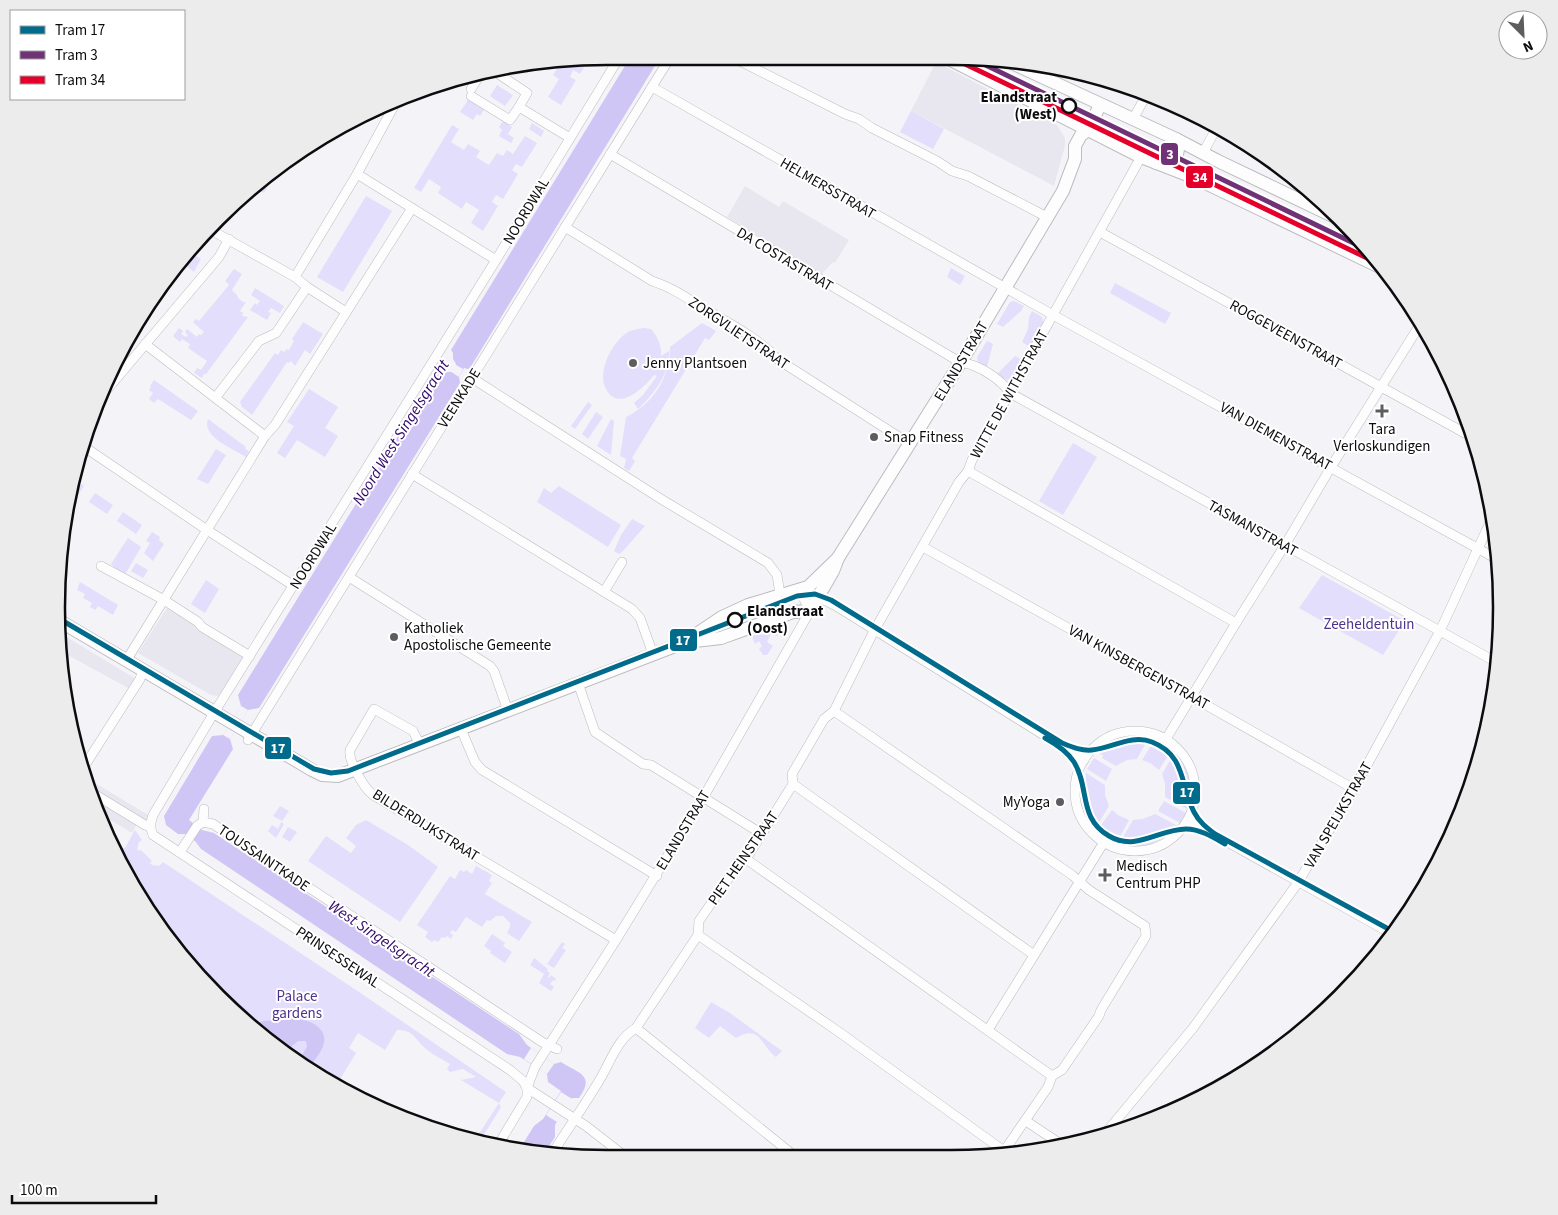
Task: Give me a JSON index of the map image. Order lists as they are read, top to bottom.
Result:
{
  "streets": {
    "street": [
      "HELMERSSTRAAT",
      "NOORDWAL",
      "DA COSTASTRAAT",
      "ZORGVLIETSTRAAT",
      "ROGGEVEENSTRAAT",
      "ELANDSTRAAT",
      "WITTE DE WITHSTRAAT",
      "VEENKADE",
      "VAN DIEMENSTRAAT",
      "TASMANSTRAAT",
      "VAN KINSBERGENSTRAAT",
      "VAN SPEIJKSTRAAT",
      "BILDERDIJKSTRAAT",
      "TOUSSAINTKADE",
      "PIET HEINSTRAAT",
      "PRINSESSEWAL"
    ]
  },
  "crossings": [
    ["HELMERSSTRAAT", "ELANDSTRAAT"],
    ["HELMERSSTRAAT", "WITTE DE WITHSTRAAT"],
    ["HELMERSSTRAAT", "VEENKADE"],
    ["HELMERSSTRAAT", "VAN DIEMENSTRAAT"],
    ["NOORDWAL", "PRINSESSEWAL"],
    ["DA COSTASTRAAT", "ELANDSTRAAT"],
    ["DA COSTASTRAAT", "WITTE DE WITHSTRAAT"],
    ["DA COSTASTRAAT", "VEENKADE"],
    ["DA COSTASTRAAT", "TASMANSTRAAT"],
    ["ZORGVLIETSTRAAT", "ELANDSTRAAT"],
    ["ZORGVLIETSTRAAT", "VEENKADE"],
    ["ROGGEVEENSTRAAT", "WITTE DE WITHSTRAAT"],
    ["ELANDSTRAAT", "BILDERDIJKSTRAAT"],
    ["ELANDSTRAAT", "TOUSSAINTKADE"],
    ["ELANDSTRAAT", "PRINSESSEWAL"],
    ["WITTE DE WITHSTRAAT", "VAN DIEMENSTRAAT"],
    ["WITTE DE WITHSTRAAT", "TASMANSTRAAT"],
    ["WITTE DE WITHSTRAAT", "VAN KINSBERGENSTRAAT"],
    ["WITTE DE WITHSTRAAT", "PIET HEINSTRAAT"],
    ["VAN DIEMENSTRAAT", "VAN SPEIJKSTRAAT"],
    ["TASMANSTRAAT", "VAN SPEIJKSTRAAT"],
    ["VAN KINSBERGENSTRAAT", "VAN SPEIJKSTRAAT"],
    ["PIET HEINSTRAAT", "PRINSESSEWAL"]
  ],
  "water": ["Noord West Singelsgracht", "West Singelsgracht"],
  "parks": ["Zeeheldentuin", "Palace gardens"],
  "places": {
    "other": [
      "Elandstraat (West)",
      "Jenny Plantsoen",
      "Snap Fitness",
      "Elandstraat (Oost)",
      "Katholiek Apostolische Gemeente",
      "MyYoga"
    ],
    "health": ["Tara Verloskundigen", "Medisch Centrum PHP"]
  },
  "lines": ["tram line 34", "tram line 3", "tram line 17"],
  "legend": ["Tram 17", "Tram 3", "Tram 34"],
  "scale_bar": "100 m",
  "north": "bottom right"
}
